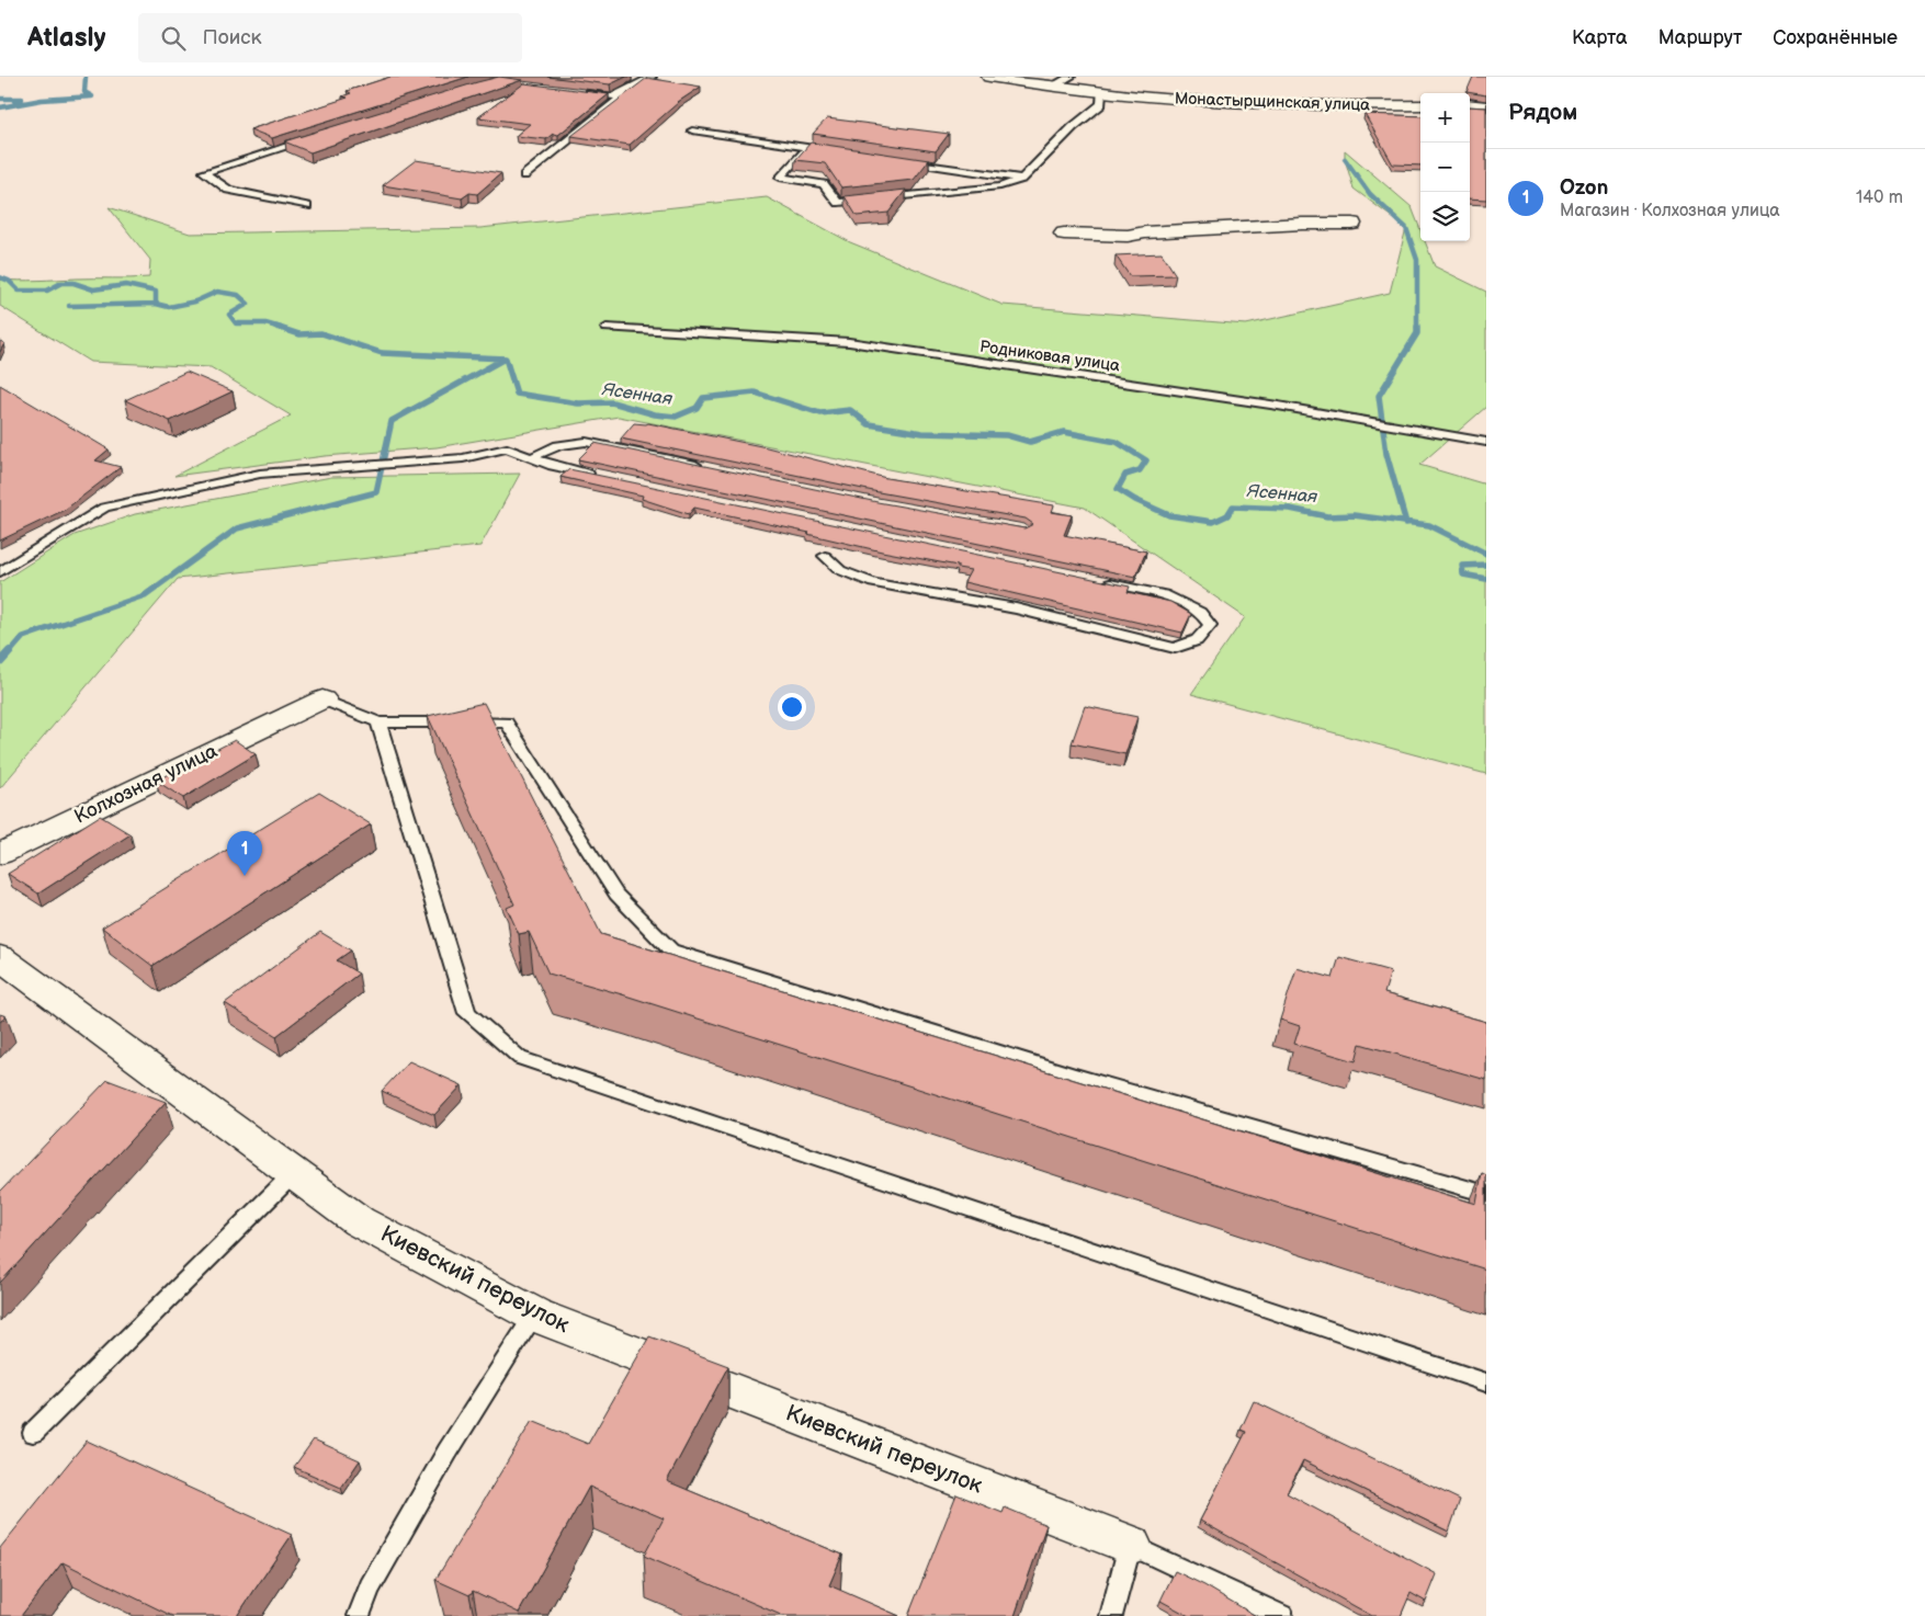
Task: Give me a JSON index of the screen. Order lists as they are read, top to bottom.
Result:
{
  "streets": {
    "street": ["Монастырщинская улица", "Колхозная улица", "Киевский переулок"],
    "lane": ["Родниковая улица"]
  },
  "water": ["Ясенная"],
  "page": {
    "header": "Atlasly",
    "search": "Поиск",
    "nav": ["Карта", "Маршрут", "Сохранённые"],
    "heading": "Рядом",
    "map_buttons": ["+", "−"],
    "list": [
      {
        "mark": "1",
        "name": "Ozon",
        "note": "Магазин · Колхозная улица",
        "value": "140 m"
      }
    ],
    "pins": "1"
  }
}
